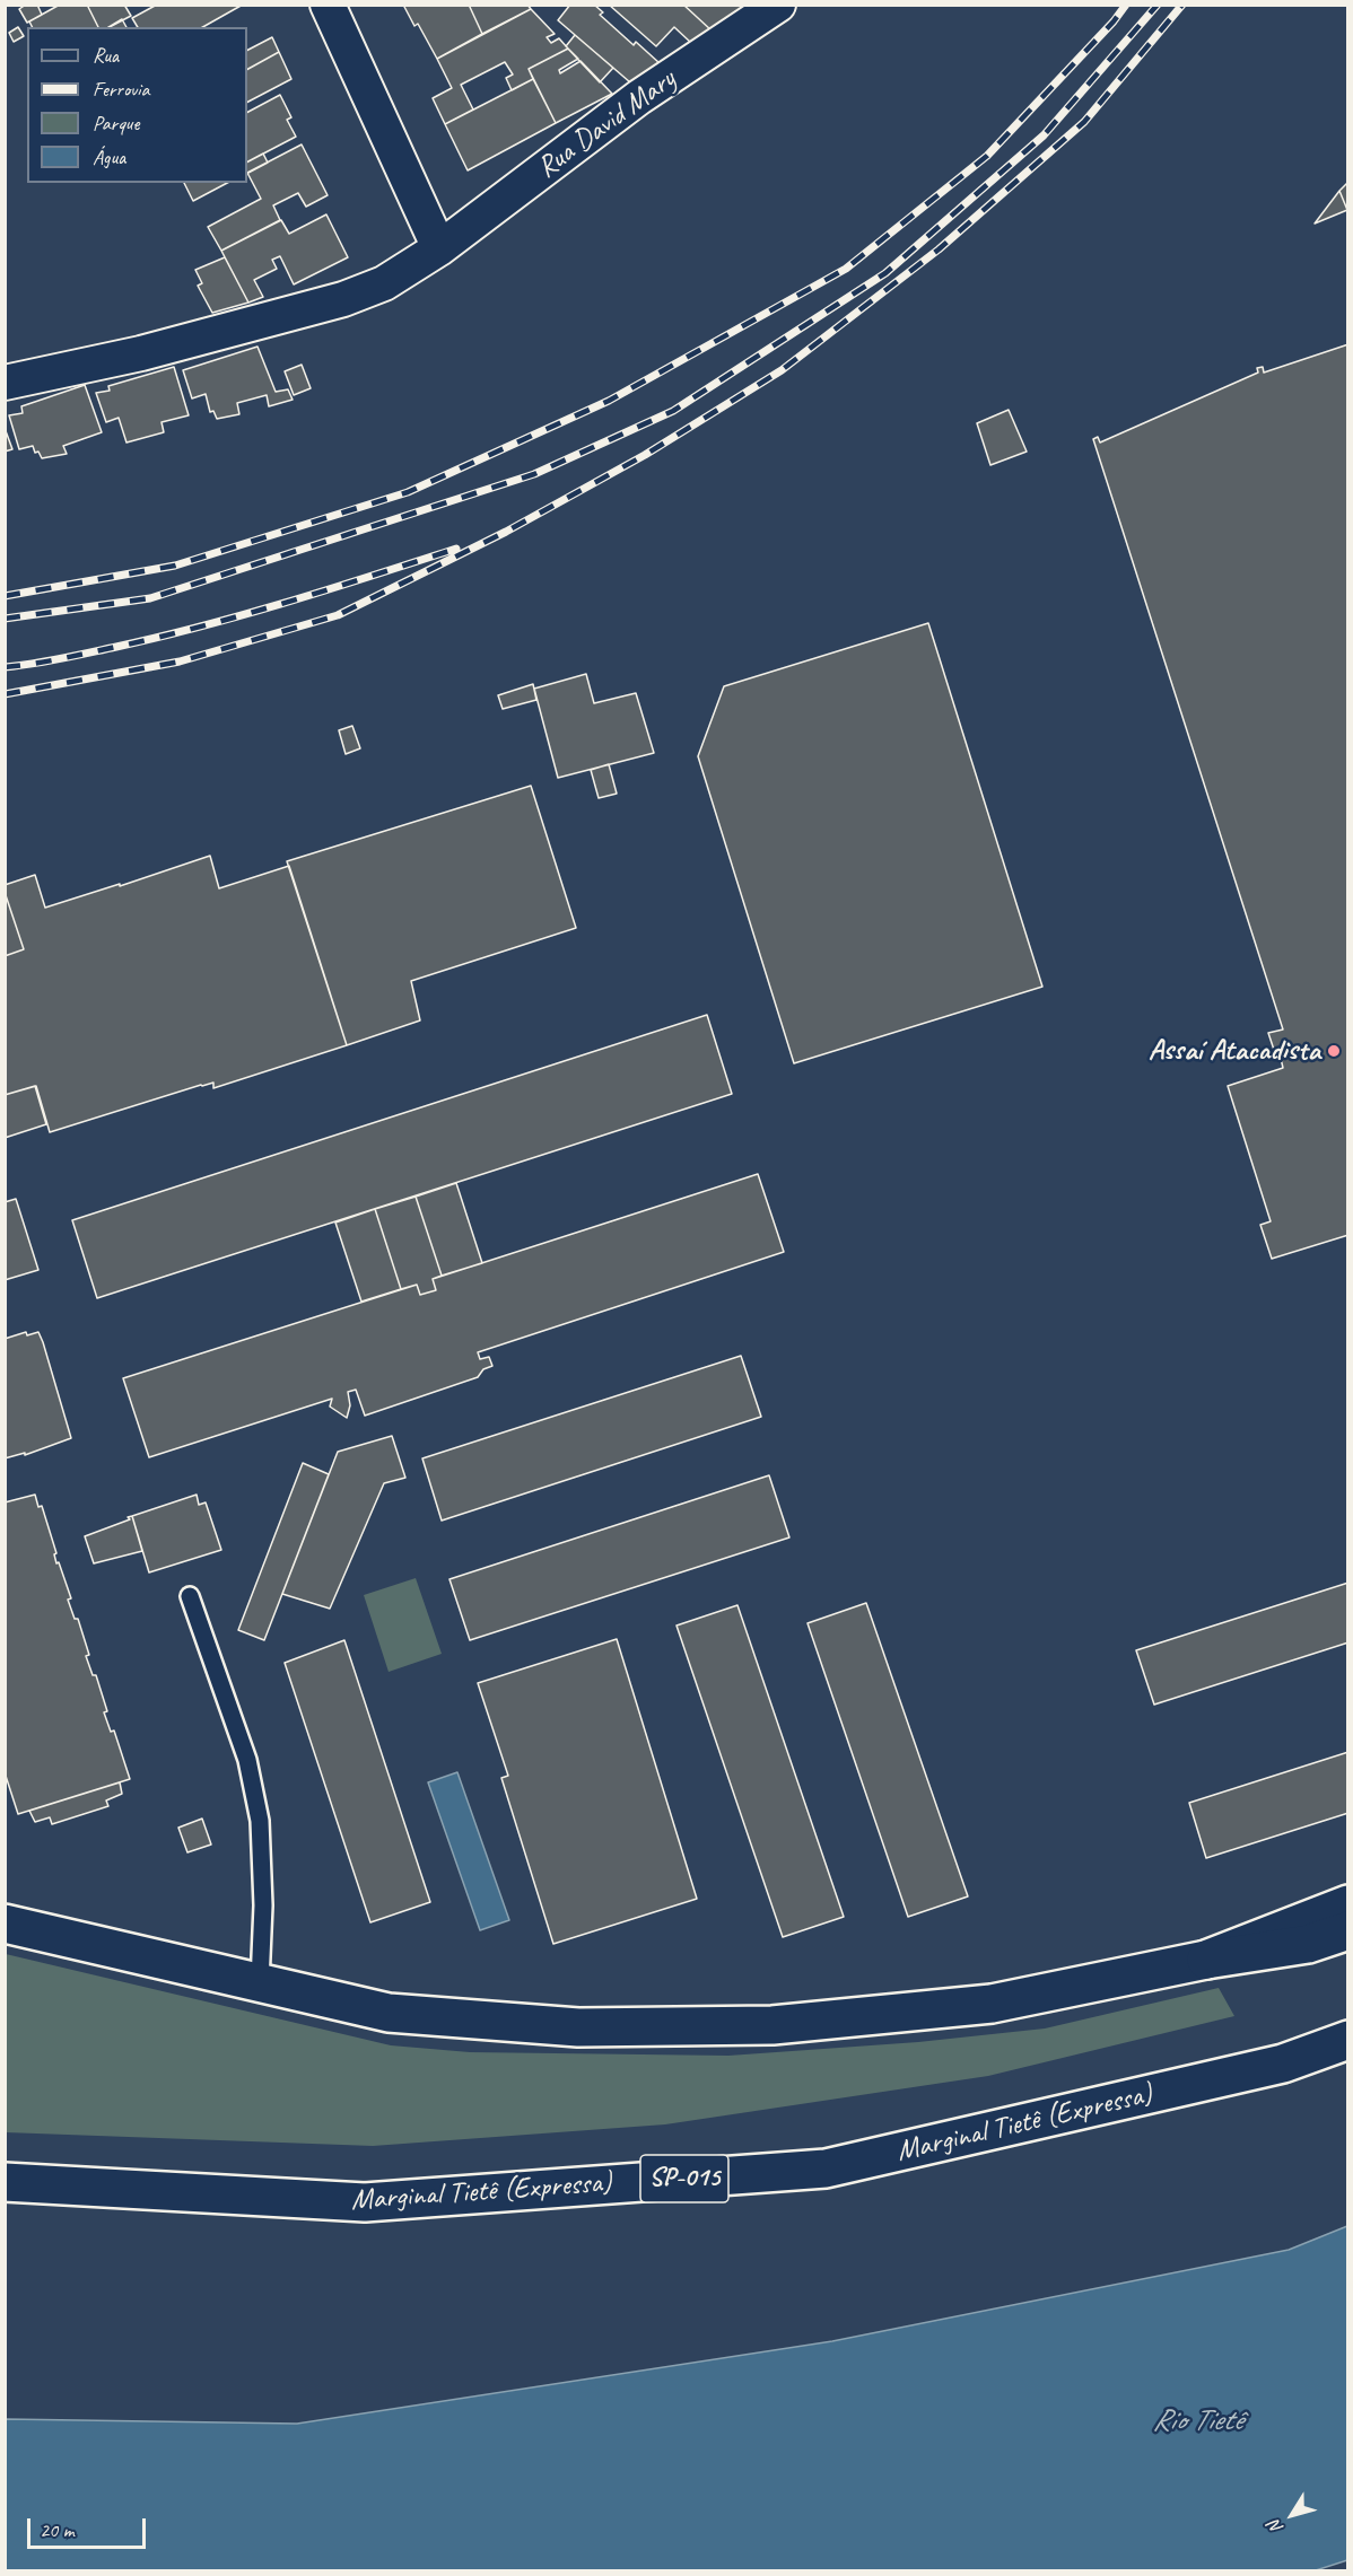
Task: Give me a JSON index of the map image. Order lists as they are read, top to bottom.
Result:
{
  "streets": {
    "highway": ["Marginal Tietê (Expressa)", "SP-015"],
    "street": ["Rua David Mary"]
  },
  "water": ["Rio Tietê"],
  "places": ["Assaí Atacadista"],
  "legend": [
    "Rua",
    "Ferrovia",
    "Parque",
    "Água"
  ],
  "scale_bar": "20 m",
  "north": "bottom left"
}
